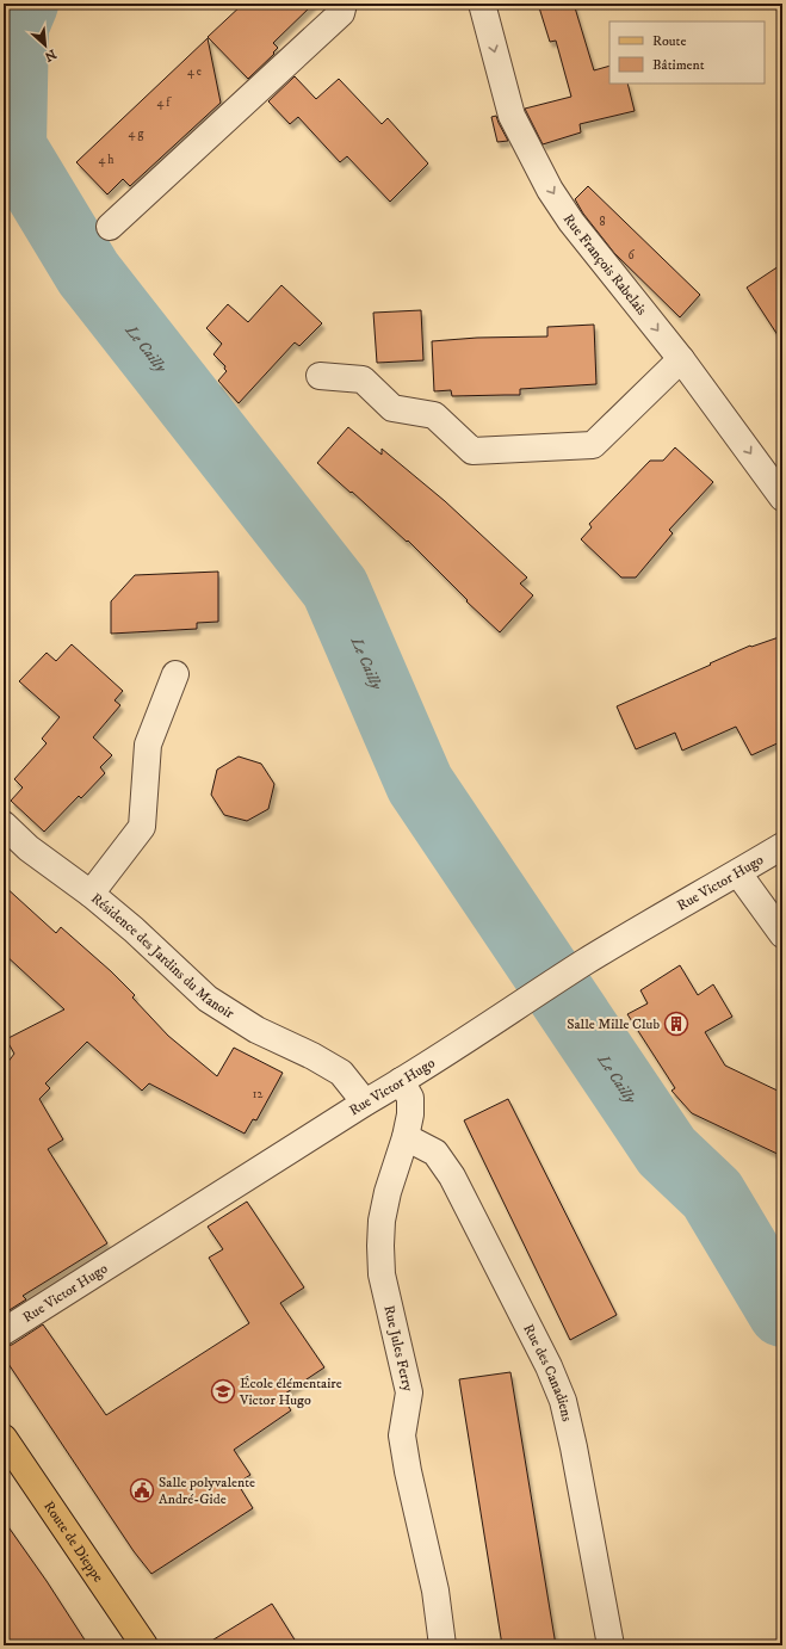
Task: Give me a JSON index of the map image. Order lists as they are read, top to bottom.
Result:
{
  "streets": {
    "main road": ["Route de Dieppe"],
    "street": [
      "Rue François Rabelais",
      "Rue Victor Hugo",
      "Résidence des Jardins du Manoir",
      "Rue Jules Ferry",
      "Rue des Canadiens"
    ]
  },
  "crossings": [
    ["Rue Victor Hugo", "Résidence des Jardins du Manoir"],
    ["Rue Victor Hugo", "Rue Jules Ferry"],
    ["Rue Jules Ferry", "Rue des Canadiens"]
  ],
  "one_way": ["Rue François Rabelais"],
  "water": ["Le Cailly"],
  "places": {
    "building": ["Salle Mille Club"],
    "school or university": ["École élémentaire Victor Hugo"],
    "public building": ["Salle polyvalente André-Gide"]
  },
  "house_numbers": [
    "4 e",
    "4 f",
    "4 g",
    "4 h",
    "8",
    "6",
    "12"
  ],
  "legend": ["Route", "Bâtiment"],
  "north": "bottom right"
}
